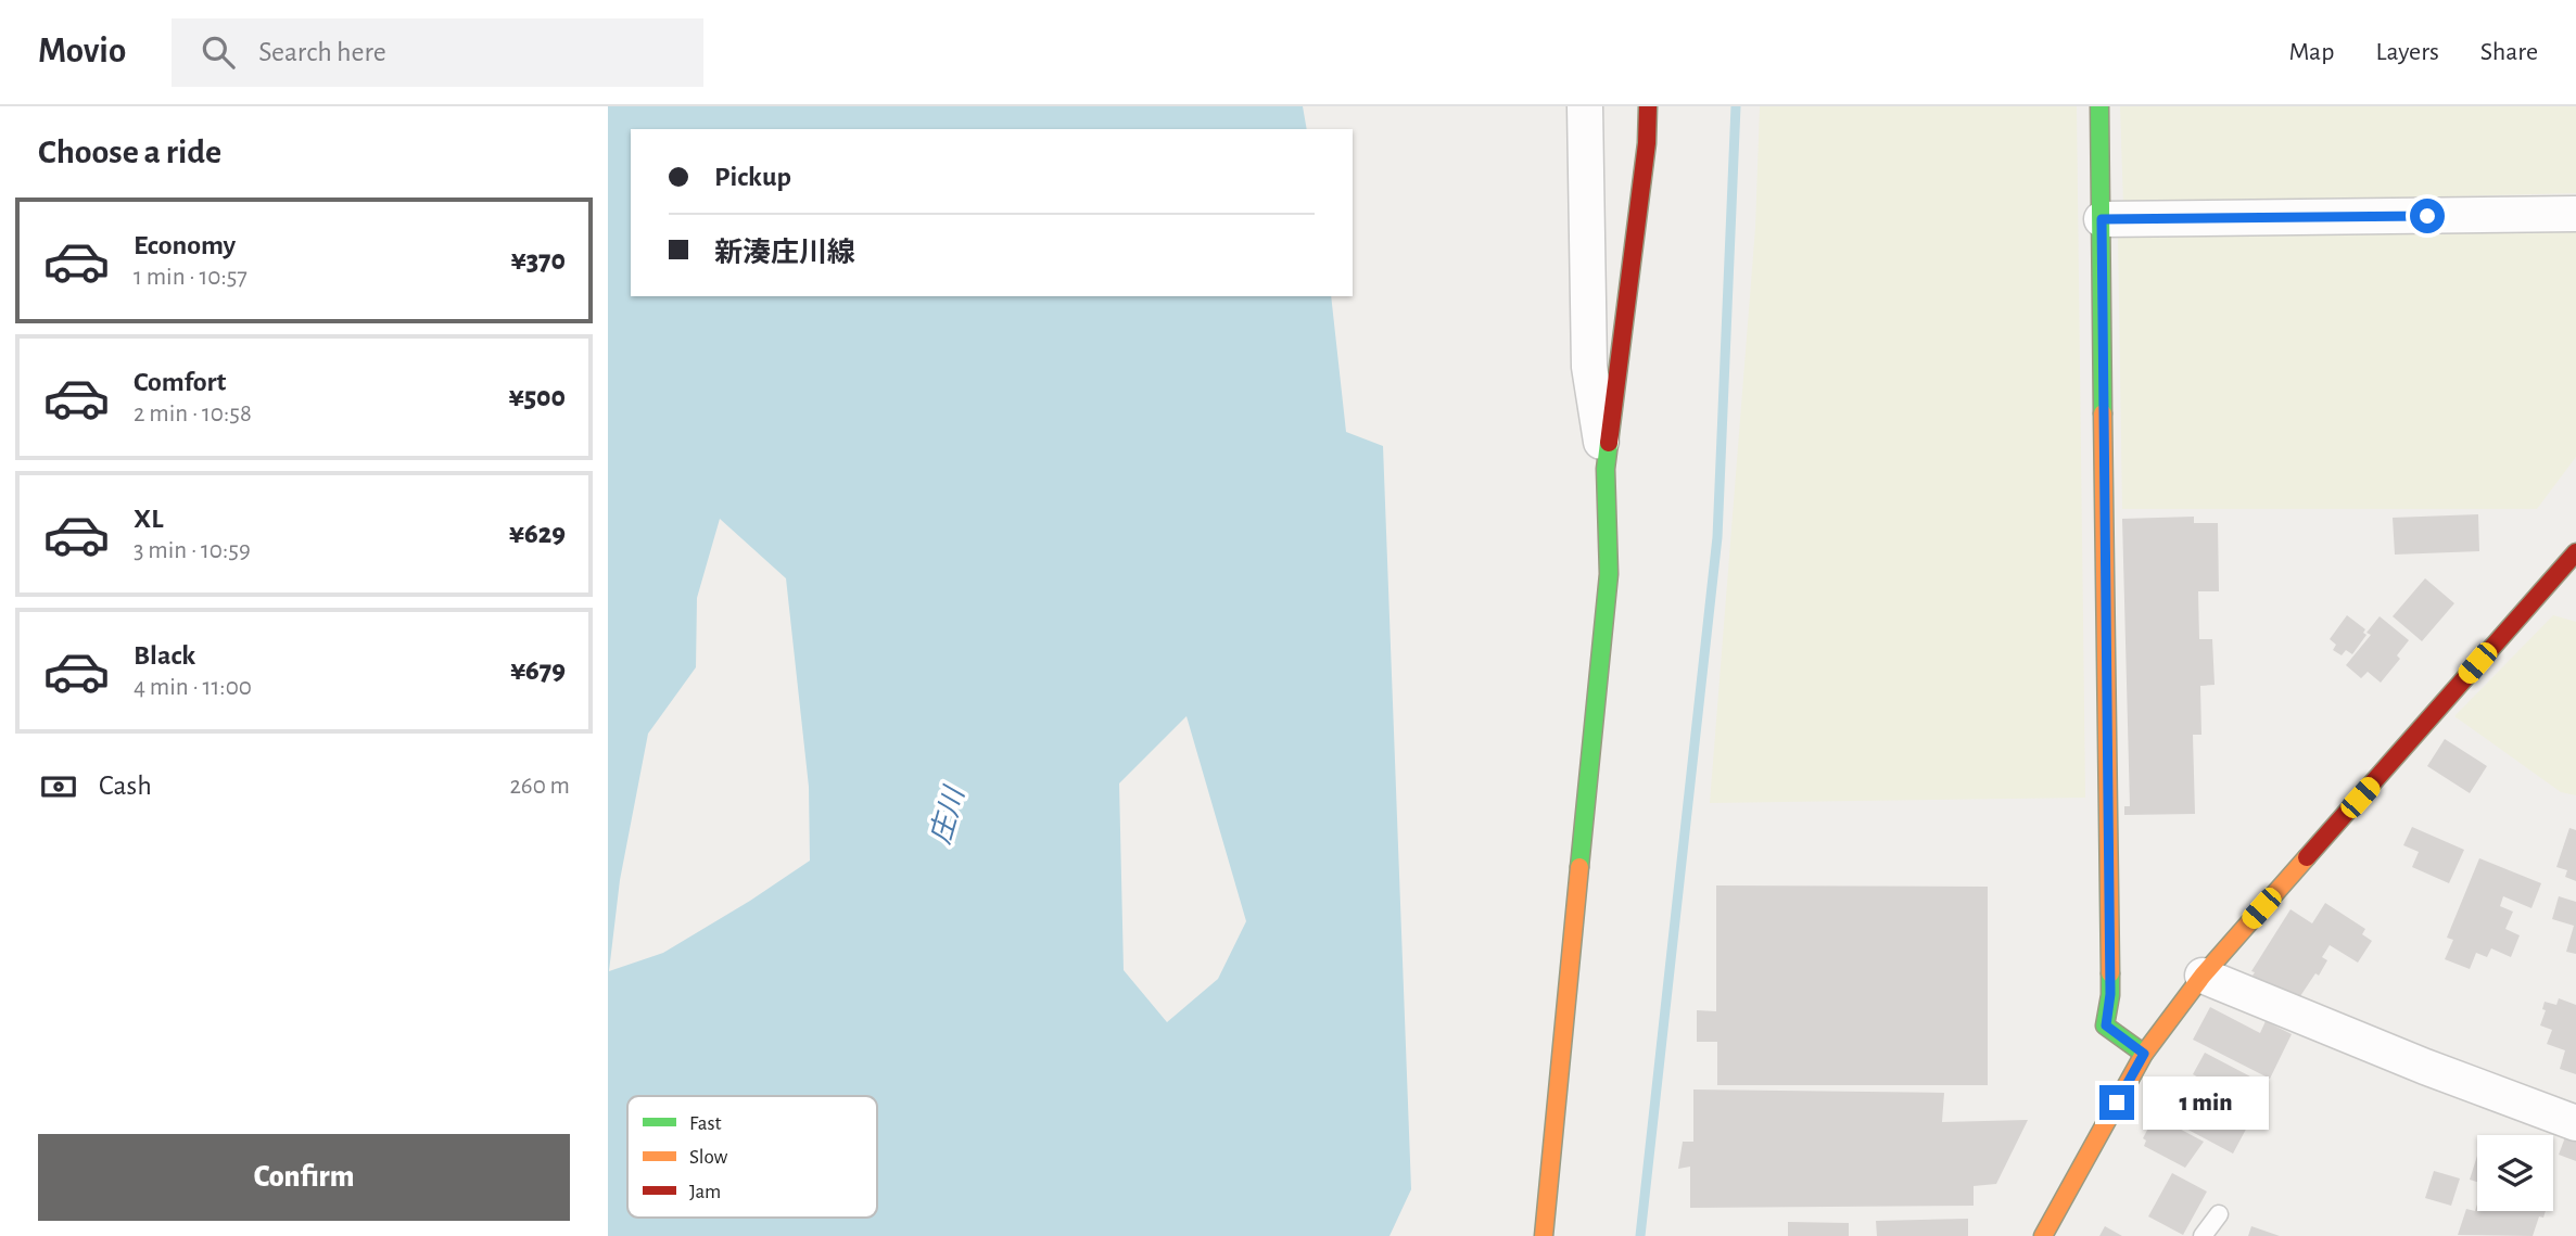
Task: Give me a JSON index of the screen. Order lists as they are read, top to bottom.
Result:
{
  "water": ["庄川"],
  "legend": ["Fast", "Slow", "Jam"],
  "page": {
    "header": "Movio",
    "search": "Search here",
    "nav": ["Map", "Layers", "Share"],
    "heading": "Choose a ride",
    "banner": ["Pickup", "新湊庄川線"],
    "list": [
      {
        "name": "Economy",
        "note": "1 min · 10:57",
        "value": "¥370"
      },
      {
        "name": "Comfort",
        "note": "2 min · 10:58",
        "value": "¥500"
      },
      {
        "name": "XL",
        "note": "3 min · 10:59",
        "value": "¥629"
      },
      {
        "name": "Black",
        "note": "4 min · 11:00",
        "value": "¥679"
      }
    ],
    "pay": ["Cash", "260 m"],
    "bubble": "1 min",
    "buttons": "Confirm"
  }
}
